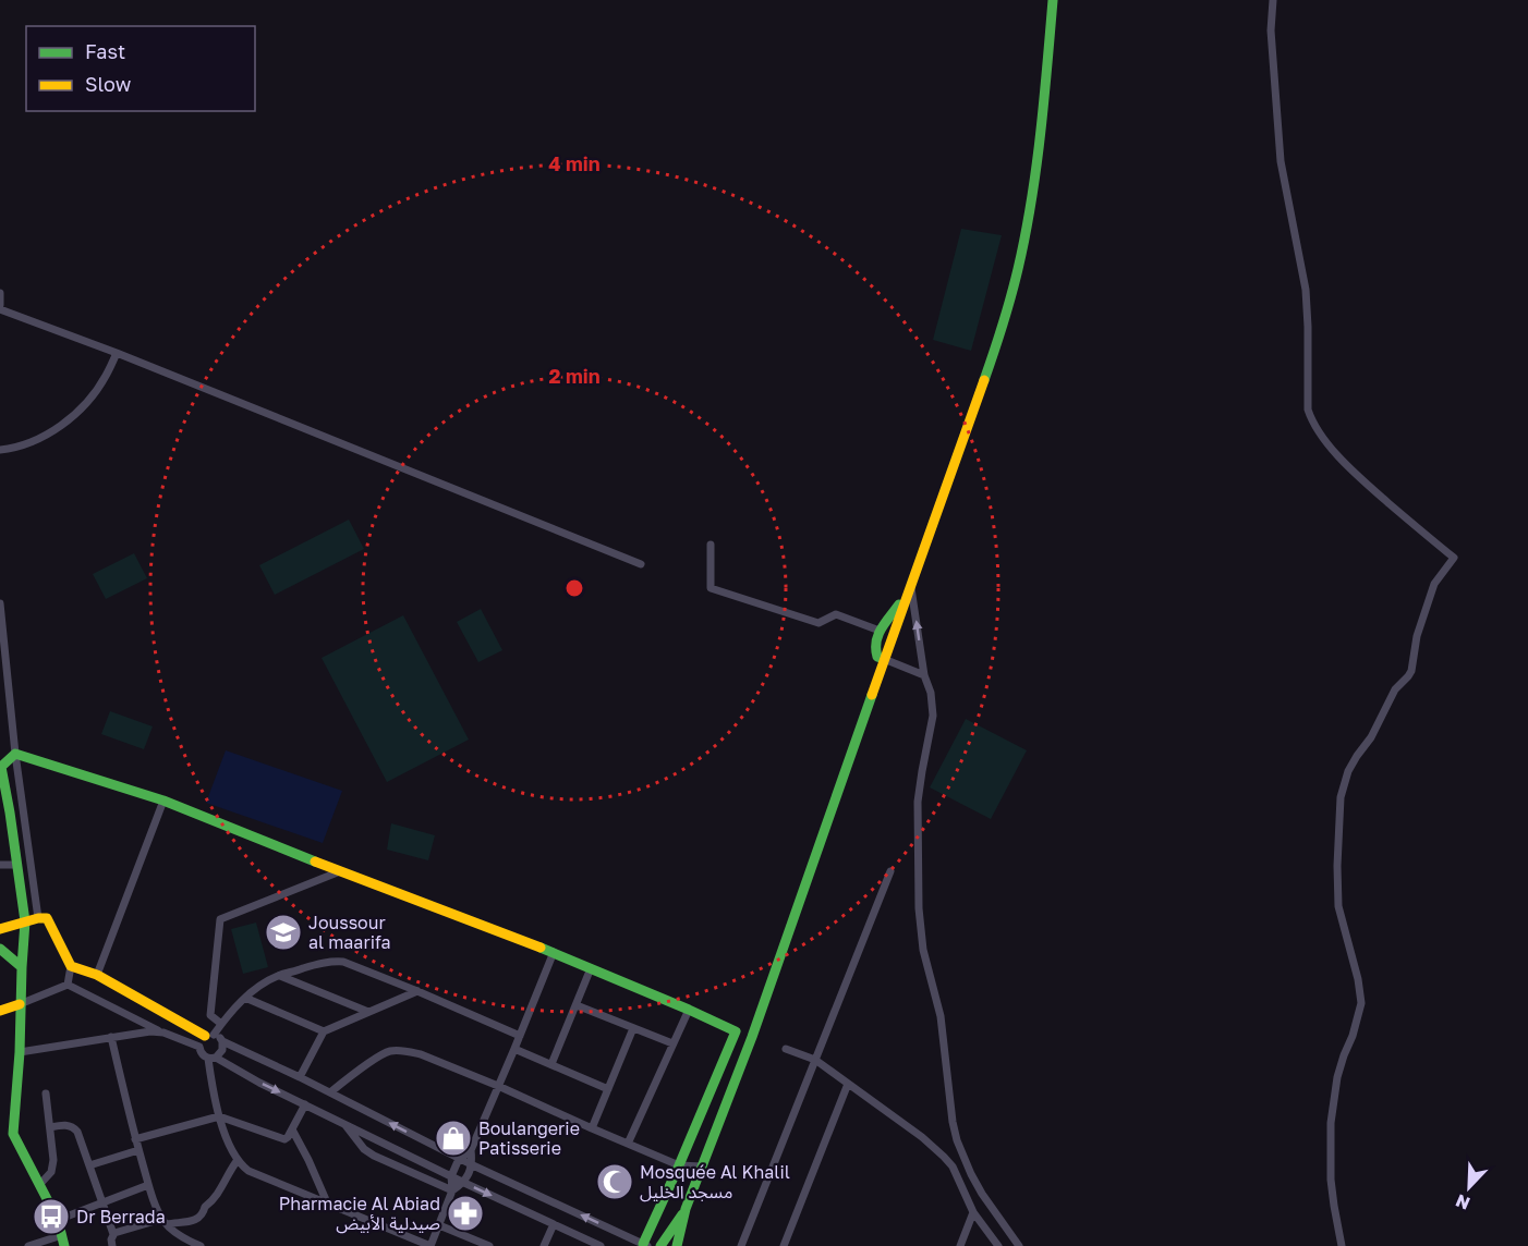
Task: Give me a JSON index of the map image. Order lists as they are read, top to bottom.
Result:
{
  "places": {
    "school or university": ["Joussour al maarifa"],
    "shop": ["Boulangerie Patisserie"],
    "mosque": ["Mosquée Al Khalil مسجد الخليل"],
    "pharmacy": ["Pharmacie Al Abiad صيدلية الأبيض"],
    "bus stop": ["Dr Berrada"]
  },
  "legend": ["Fast", "Slow"],
  "north": "bottom left",
  "rings": ["4 min", "2 min"]
}
